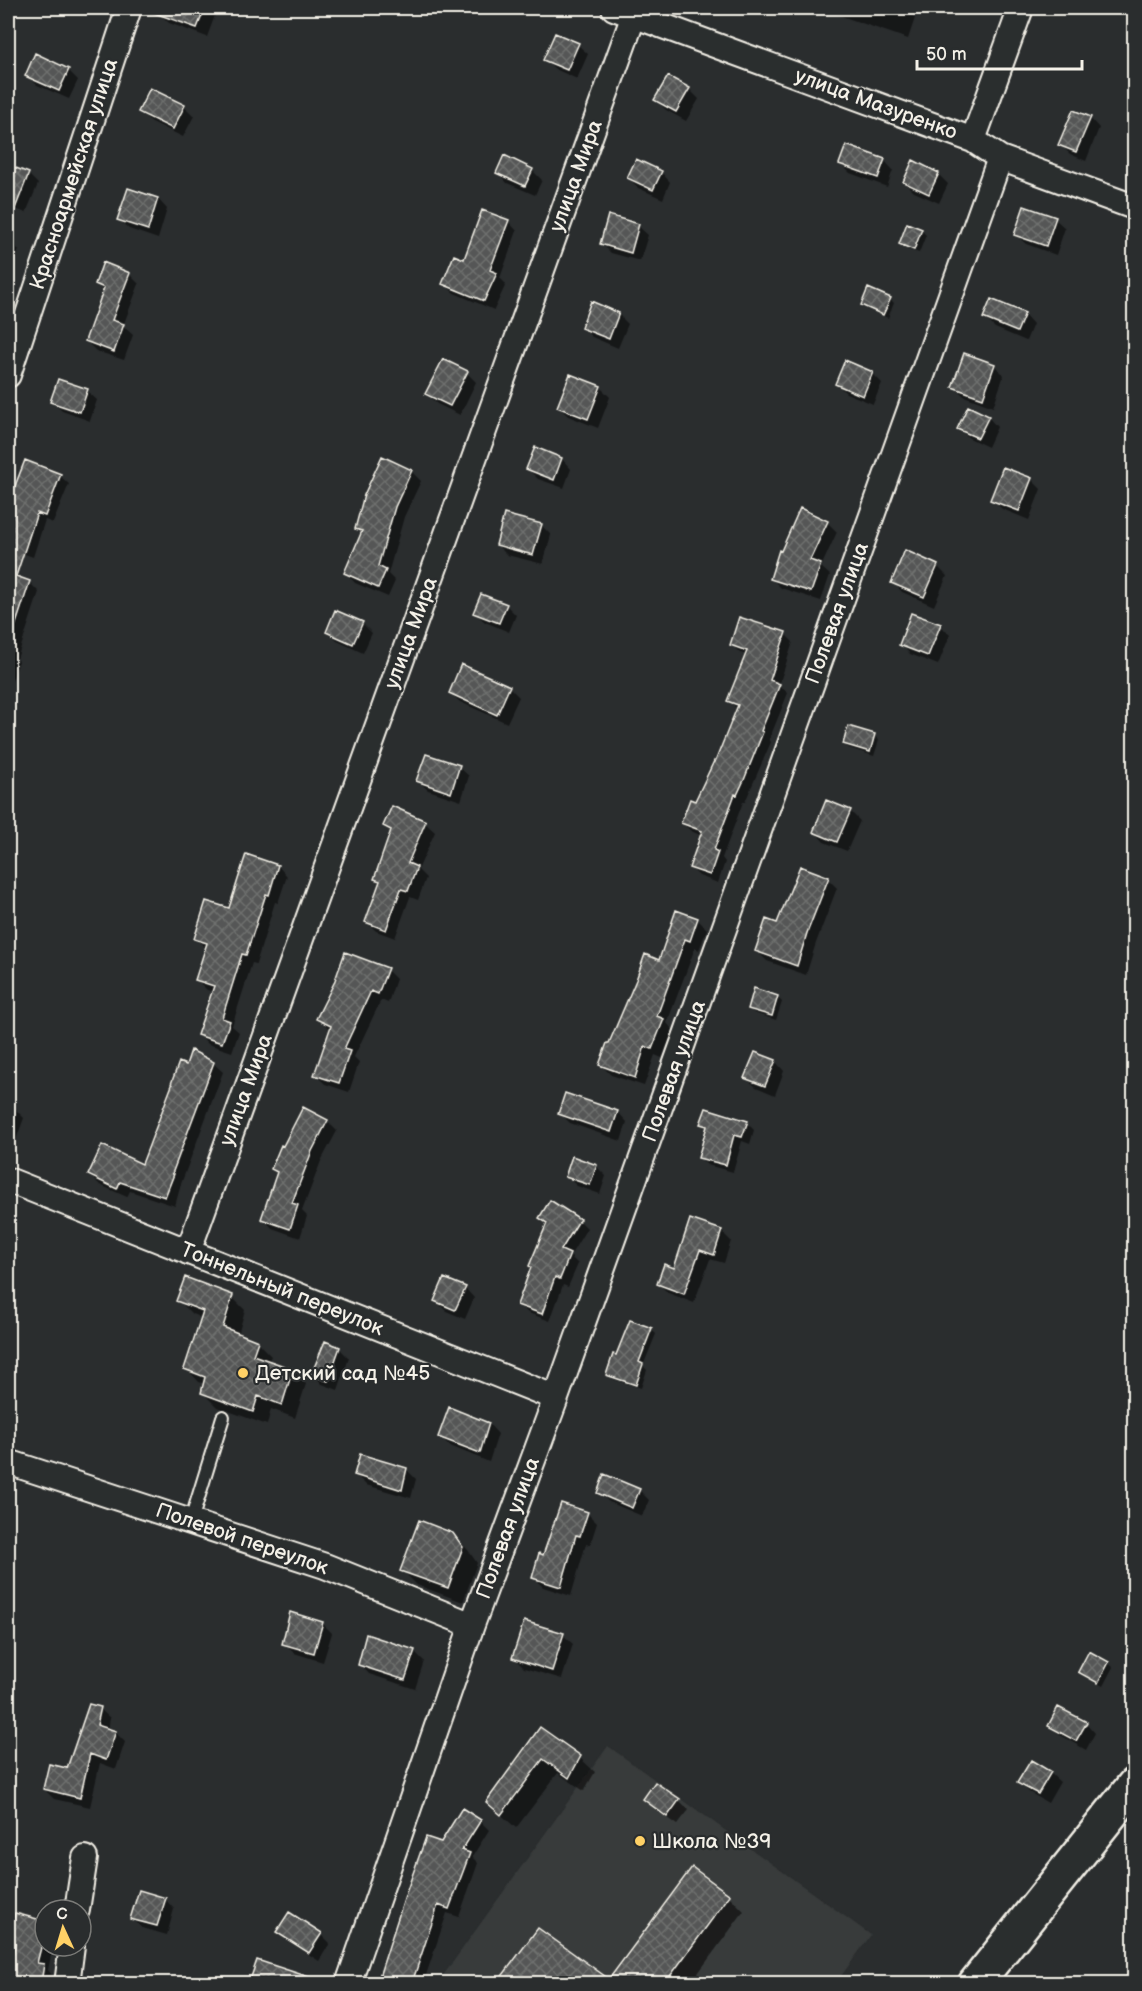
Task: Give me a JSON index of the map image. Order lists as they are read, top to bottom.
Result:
{
  "streets": {
    "street": [
      "улица Мазуренко",
      "Красноармейская улица",
      "улица Мира",
      "Полевая улица",
      "Тоннельный переулок",
      "Полевой переулок"
    ]
  },
  "crossings": [
    ["улица Мазуренко", "улица Мира"],
    ["улица Мазуренко", "Полевая улица"],
    ["улица Мира", "Тоннельный переулок"],
    ["Полевая улица", "Тоннельный переулок"],
    ["Полевая улица", "Полевой переулок"]
  ],
  "places": ["Детский сад №45", "Школа №39"],
  "scale_bar": "50 m",
  "north": "top"
}
